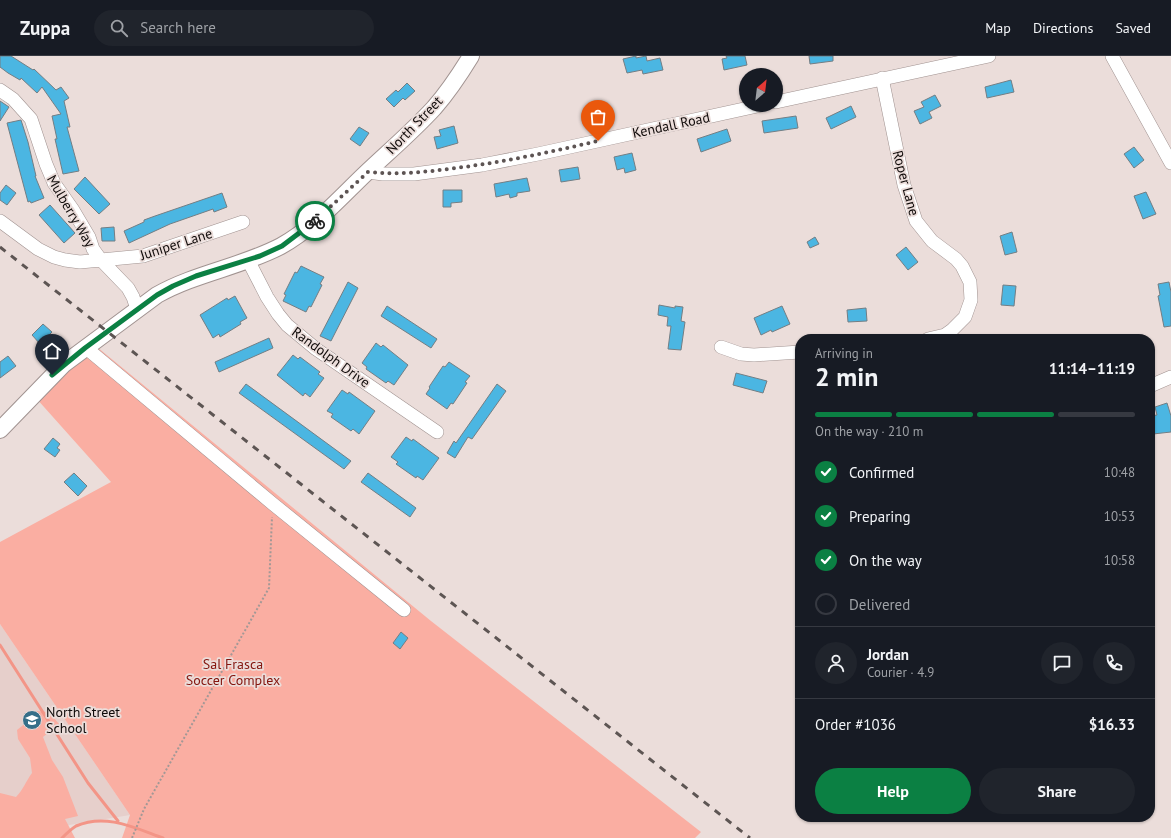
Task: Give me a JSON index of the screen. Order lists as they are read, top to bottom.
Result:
{
  "streets": {
    "main road": ["North Street"],
    "street": [
      "Kendall Road",
      "Roper Lane",
      "Mulberry Way",
      "Juniper Lane",
      "Randolph Drive"
    ]
  },
  "crossings": [
    ["North Street", "Kendall Road"],
    ["North Street", "Mulberry Way"],
    ["North Street", "Randolph Drive"],
    ["Mulberry Way", "Juniper Lane"]
  ],
  "parks": ["Sal Frasca Soccer Complex"],
  "places": {
    "school or university": ["North Street School"]
  },
  "north": "top right",
  "page": {
    "header": "Zuppa",
    "search": "Search here",
    "nav": ["Map", "Directions", "Saved"],
    "heading": ["2 min", "Arriving in", "11:14–11:19"],
    "panel": [
      "Jordan",
      "Courier · 4.9",
      "Order #1036",
      "$16.33"
    ],
    "bar": "On the way · 210 m",
    "list": [
      ["Confirmed", "10:48"],
      ["Preparing", "10:53"],
      ["On the way", "10:58"],
      "Delivered"
    ],
    "buttons": ["Help", "Share"]
  }
}
